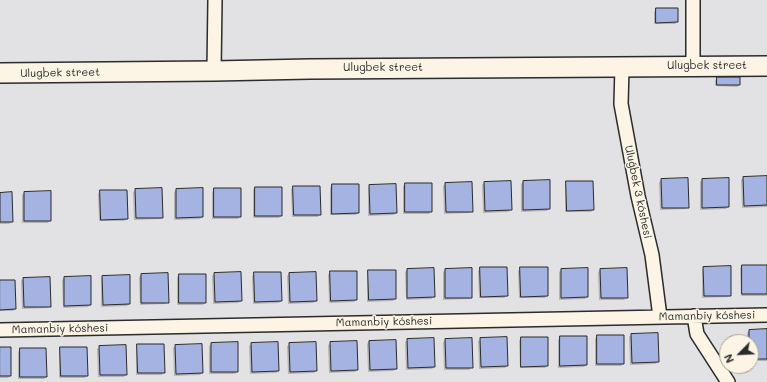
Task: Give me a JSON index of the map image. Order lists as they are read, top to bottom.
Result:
{
  "streets": {
    "street": ["Ulugbek street", "Uluǵbek 3 kóshesi", "Mamanbiy kóshesi"]
  },
  "crossings": [
    ["Ulugbek street", "Uluǵbek 3 kóshesi"],
    ["Uluǵbek 3 kóshesi", "Mamanbiy kóshesi"]
  ],
  "north": "bottom left"
}
